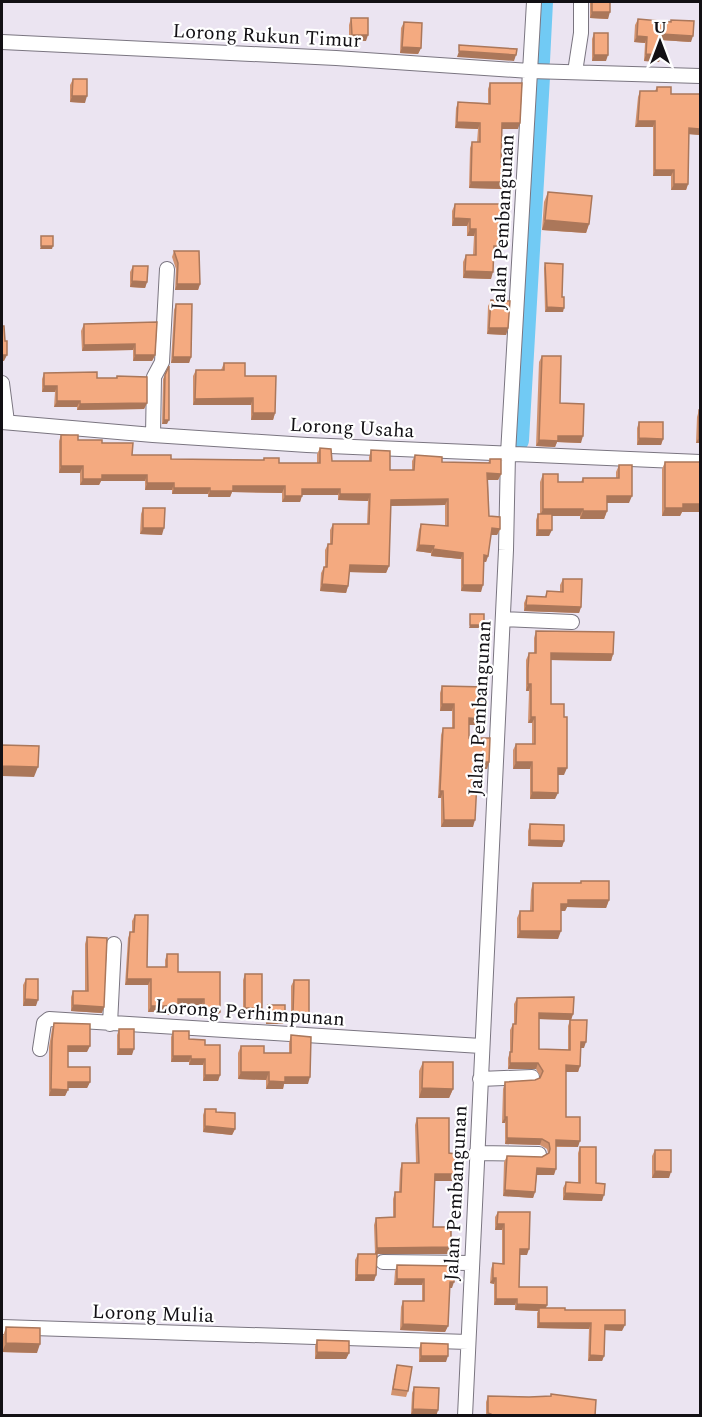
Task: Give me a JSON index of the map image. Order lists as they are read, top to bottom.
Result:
{
  "streets": {
    "street": [
      "Lorong Rukun Timur",
      "Jalan Pembangunan",
      "Lorong Usaha",
      "Lorong Perhimpunan",
      "Lorong Mulia"
    ]
  },
  "crossings": [
    ["Lorong Rukun Timur", "Jalan Pembangunan"],
    ["Jalan Pembangunan", "Lorong Usaha"],
    ["Jalan Pembangunan", "Lorong Perhimpunan"],
    ["Jalan Pembangunan", "Lorong Mulia"]
  ],
  "north": "top"
}
